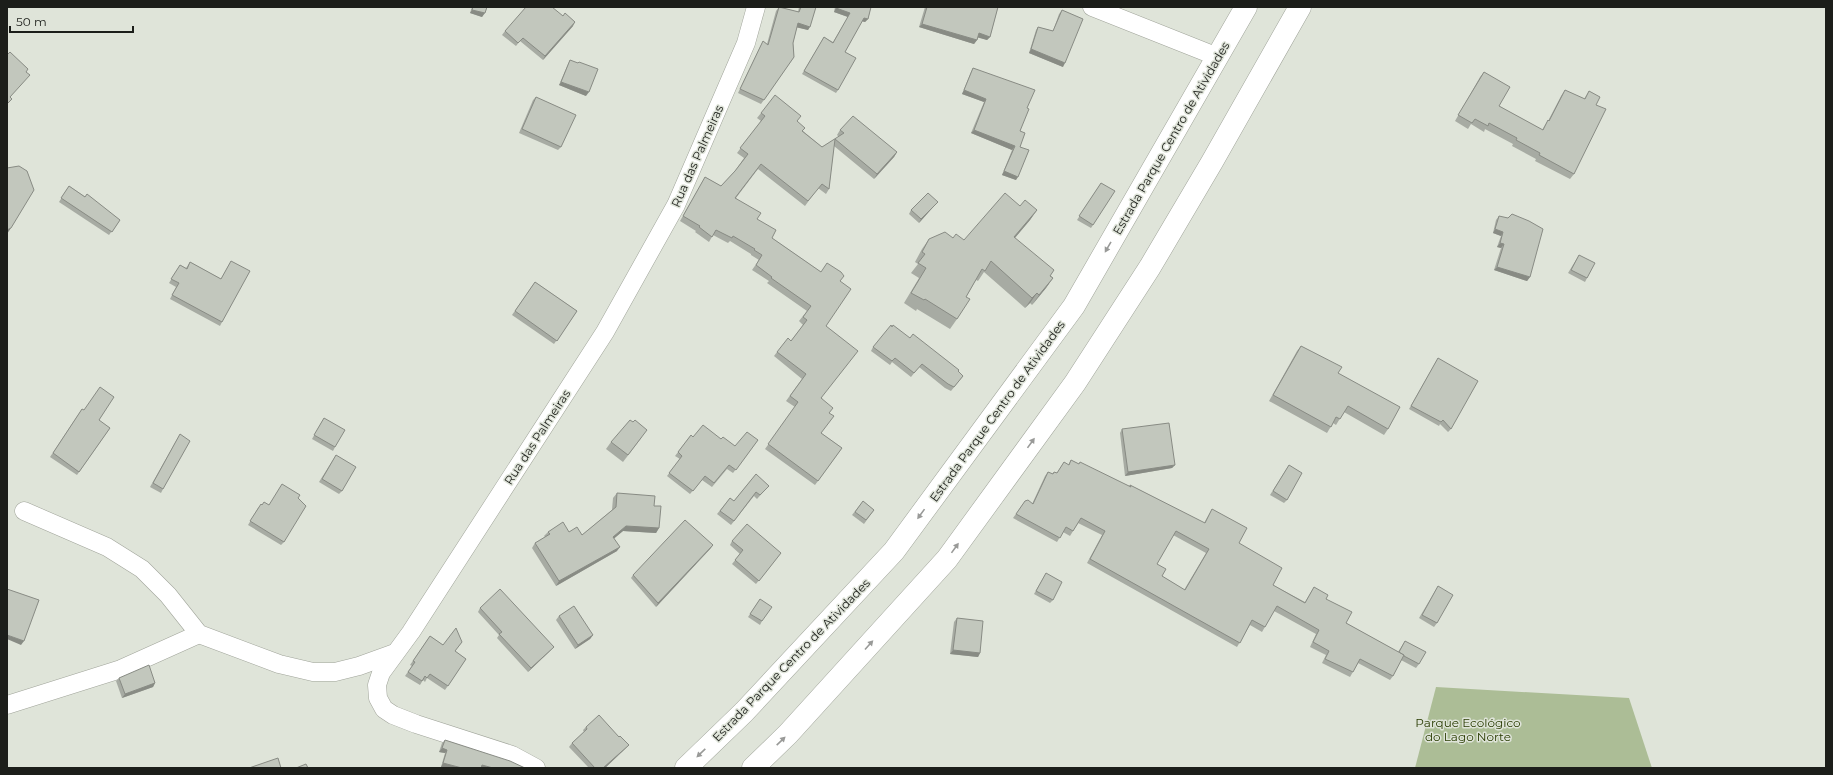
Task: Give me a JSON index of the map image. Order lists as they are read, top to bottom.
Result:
{
  "streets": {
    "main road": ["Estrada Parque Centro de Atividades"],
    "street": ["Rua das Palmeiras"]
  },
  "parks": ["Parque Ecológico do Lago Norte"],
  "scale_bar": "50 m"
}
